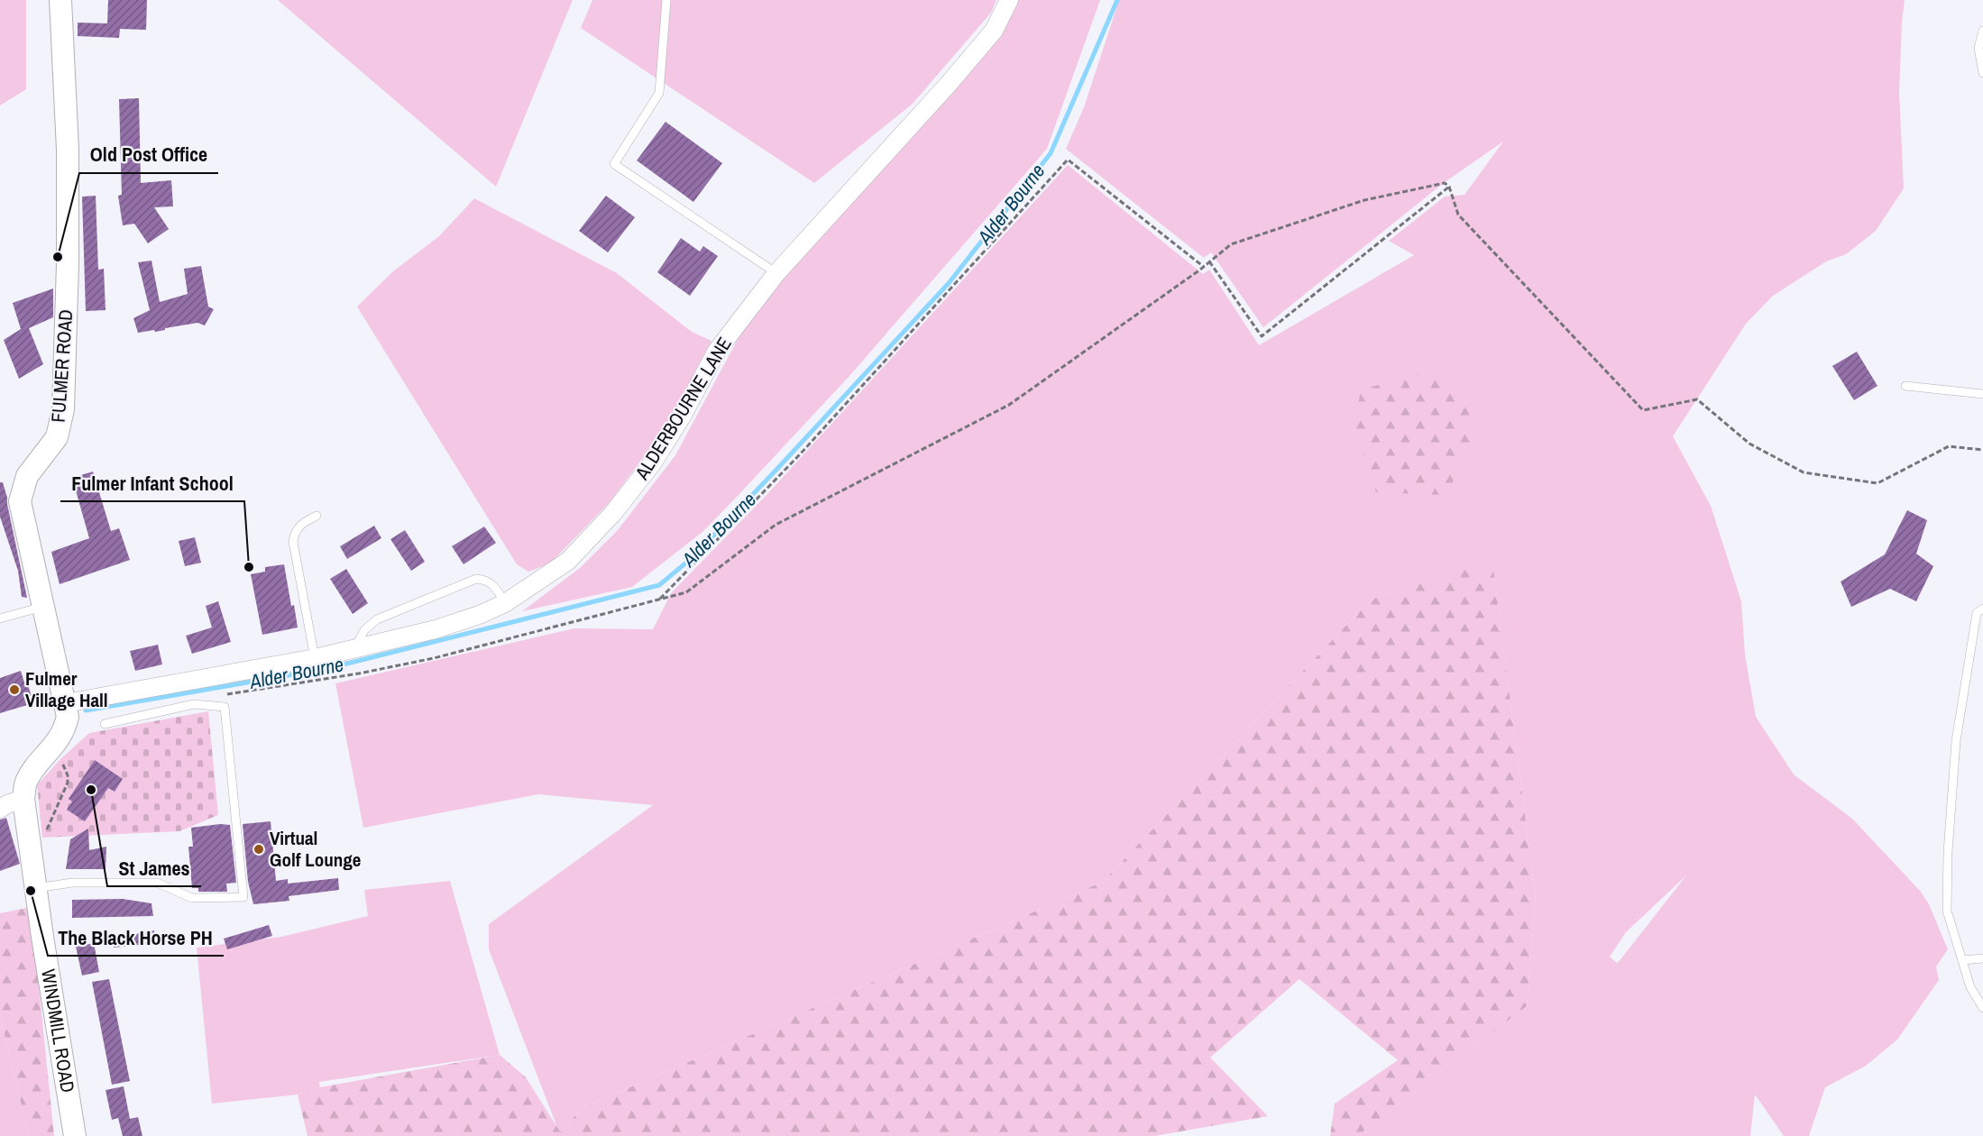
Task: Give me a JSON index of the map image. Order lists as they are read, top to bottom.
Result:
{
  "streets": {
    "street": ["FULMER ROAD", "ALDERBOURNE LANE", "WINDMILL ROAD"]
  },
  "crossings": [
    ["FULMER ROAD", "ALDERBOURNE LANE"],
    ["FULMER ROAD", "WINDMILL ROAD"]
  ],
  "water": ["Alder Bourne"],
  "places": [
    "Old Post Office",
    "Fulmer Infant School",
    "Fulmer Village Hall",
    "St James",
    "Virtual Golf Lounge",
    "The Black Horse PH"
  ]
}
